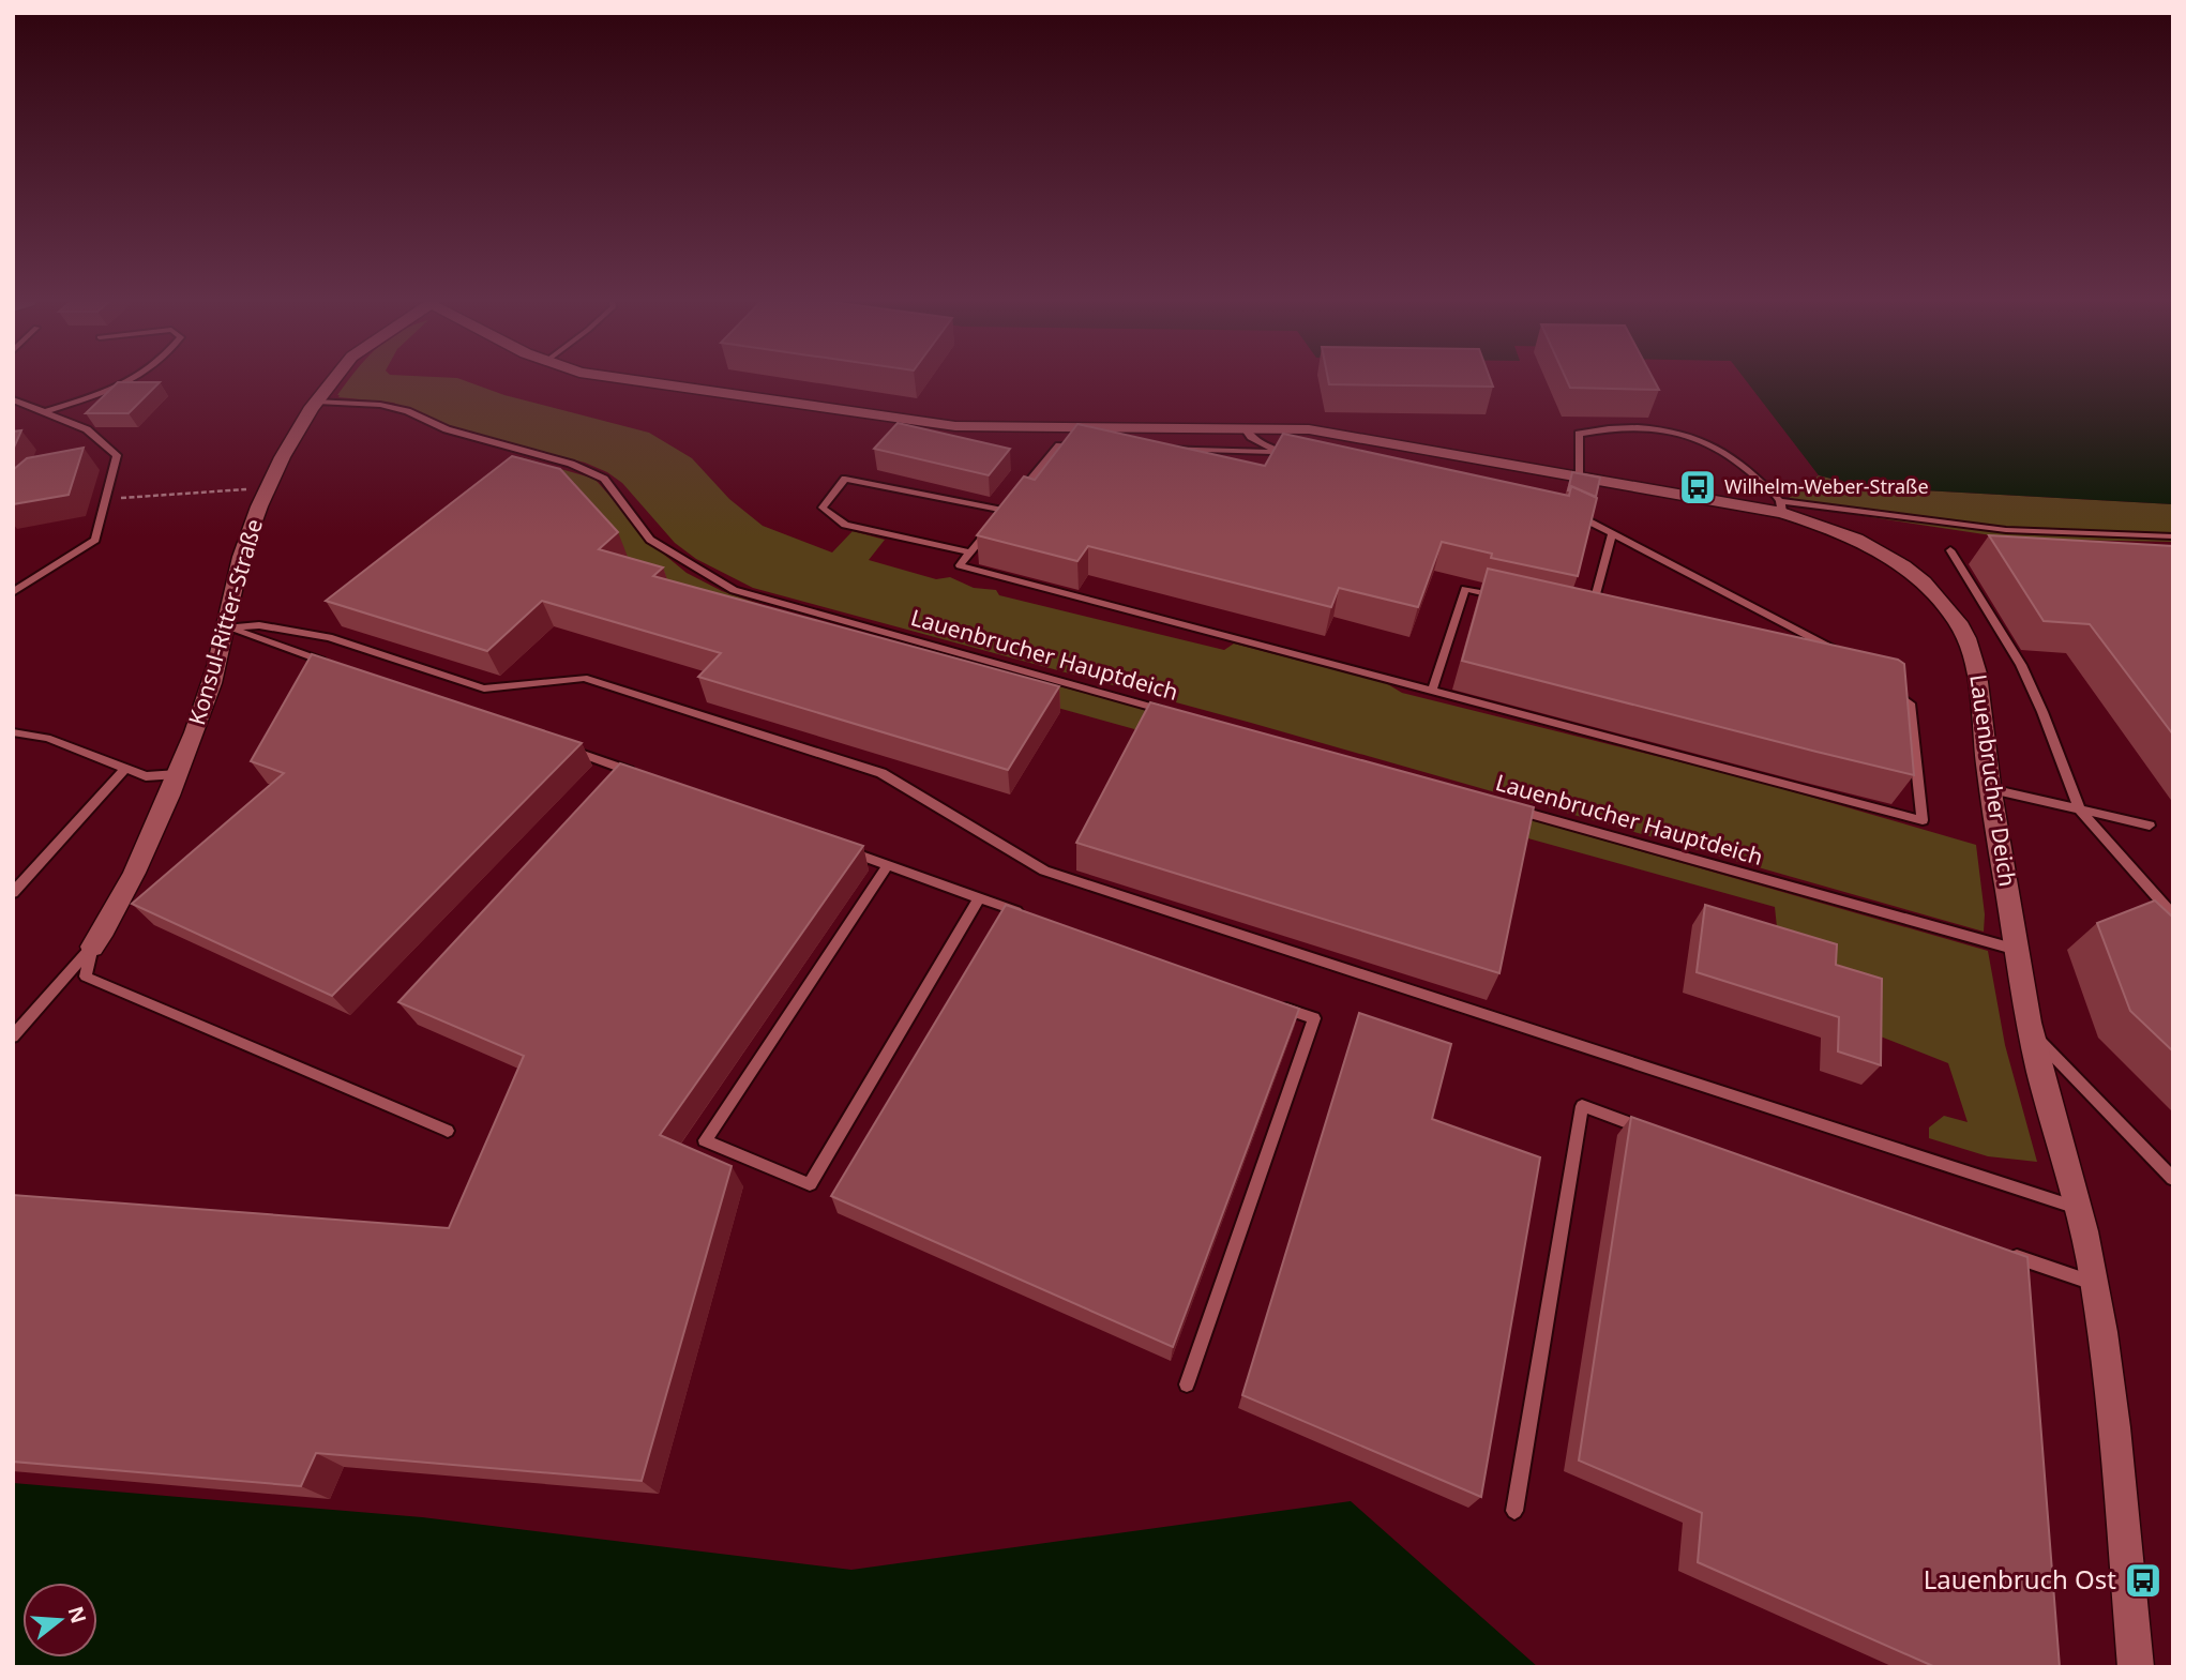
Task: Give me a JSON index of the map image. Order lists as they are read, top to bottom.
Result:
{
  "streets": {
    "street": ["Konsul-Ritter-Straße", "Lauenbrucher Deich"],
    "lane": ["Lauenbrucher Hauptdeich"]
  },
  "crossings": [
    ["Konsul-Ritter-Straße", "Lauenbrucher Hauptdeich"],
    ["Lauenbrucher Hauptdeich", "Lauenbrucher Deich"]
  ],
  "places": {
    "bus stop": ["Wilhelm-Weber-Straße", "Lauenbruch Ost"]
  },
  "north": "right"
}
